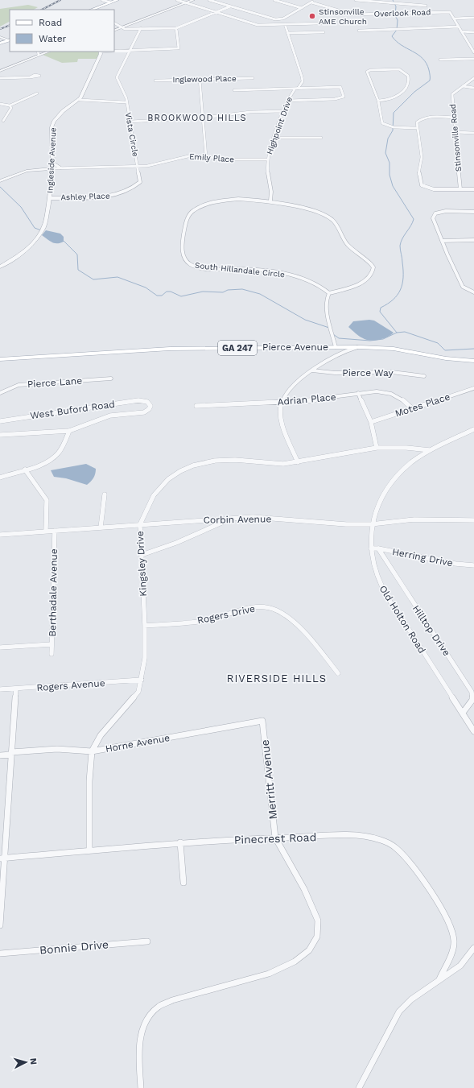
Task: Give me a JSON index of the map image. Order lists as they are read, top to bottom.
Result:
{
  "streets": {
    "main road": ["Pierce Avenue", "GA 247"],
    "street": [
      "Overlook Road",
      "Inglewood Place",
      "Highpoint Drive",
      "Vista Circle",
      "Stinsonville Road",
      "Emily Place",
      "Ingleside Avenue",
      "Ashley Place",
      "South Hillandale Circle",
      "Pierce Way",
      "Pierce Lane",
      "Adrian Place",
      "Motes Place",
      "West Buford Road",
      "Corbin Avenue",
      "Herring Drive",
      "Kingsley Drive",
      "Berthadale Avenue",
      "Rogers Drive",
      "Old Holton Road",
      "Hilltop Drive",
      "Rogers Avenue",
      "Horne Avenue",
      "Merritt Avenue",
      "Pinecrest Road",
      "Bonnie Drive"
    ]
  },
  "crossings": [
    ["Highpoint Drive", "Emily Place"],
    ["Highpoint Drive", "South Hillandale Circle"],
    ["Vista Circle", "Emily Place"],
    ["Vista Circle", "Ingleside Avenue"],
    ["Vista Circle", "Ashley Place"],
    ["Emily Place", "Ashley Place"],
    ["Ingleside Avenue", "Ashley Place"],
    ["Adrian Place", "Motes Place"],
    ["Corbin Avenue", "Kingsley Drive"],
    ["Corbin Avenue", "Berthadale Avenue"],
    ["Corbin Avenue", "Old Holton Road"],
    ["Herring Drive", "Old Holton Road"],
    ["Herring Drive", "Hilltop Drive"],
    ["Kingsley Drive", "Rogers Drive"],
    ["Kingsley Drive", "Old Holton Road"],
    ["Kingsley Drive", "Rogers Avenue"],
    ["Kingsley Drive", "Horne Avenue"],
    ["Kingsley Drive", "Pinecrest Road"],
    ["Old Holton Road", "Hilltop Drive"],
    ["Horne Avenue", "Merritt Avenue"],
    ["Merritt Avenue", "Pinecrest Road"]
  ],
  "districts": ["BROOKWOOD HILLS", "RIVERSIDE HILLS"],
  "places": ["Stinsonville AME Church"],
  "legend": ["Road", "Water"],
  "north": "right"
}
